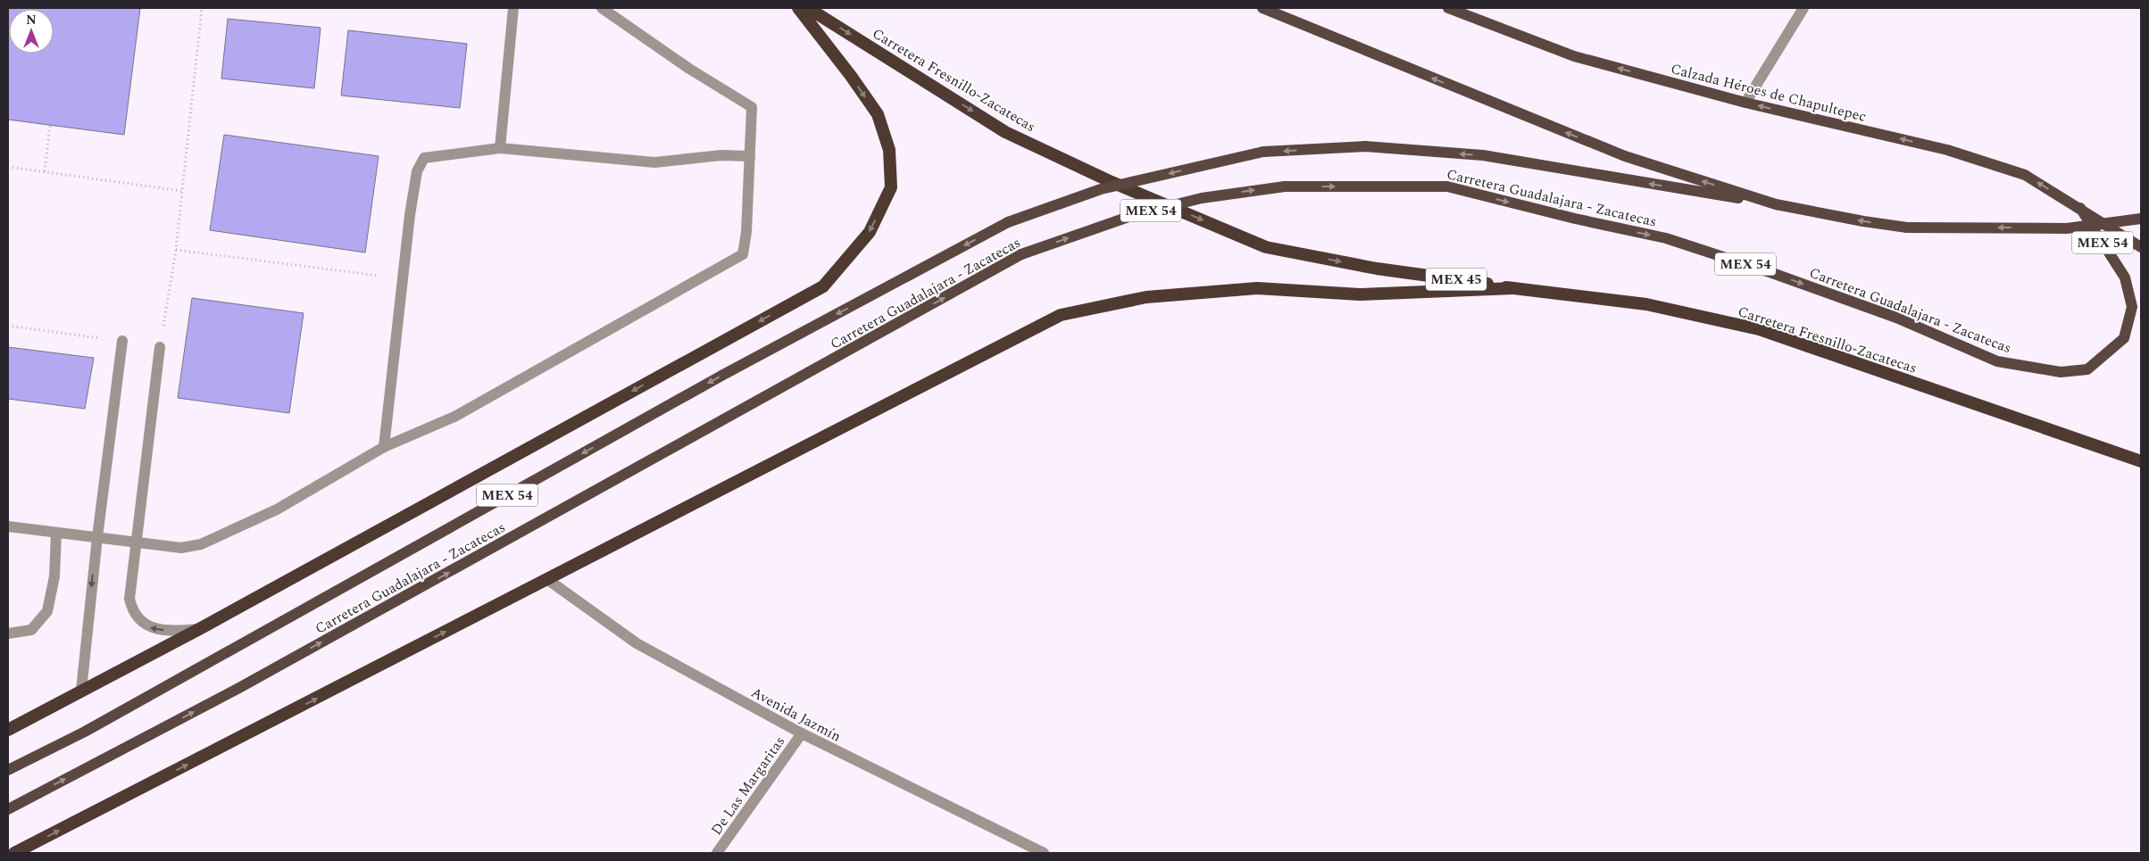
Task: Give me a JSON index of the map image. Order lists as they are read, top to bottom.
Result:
{
  "streets": {
    "highway": ["Carretera Fresnillo-Zacatecas", "MEX 45"],
    "main road": ["Calzada Héroes de Chapultepec", "Carretera Guadalajara - Zacatecas", "MEX 54"],
    "street": ["Avenida Jazmín", "De Las Margaritas"]
  },
  "crossings": [
    ["Calzada Héroes de Chapultepec", "Carretera Guadalajara - Zacatecas"],
    ["Calzada Héroes de Chapultepec", "MEX 54"],
    ["Carretera Guadalajara - Zacatecas", "MEX 54"],
    ["Avenida Jazmín", "De Las Margaritas"]
  ],
  "one_way": ["Carretera Fresnillo-Zacatecas"],
  "north": "top"
}
